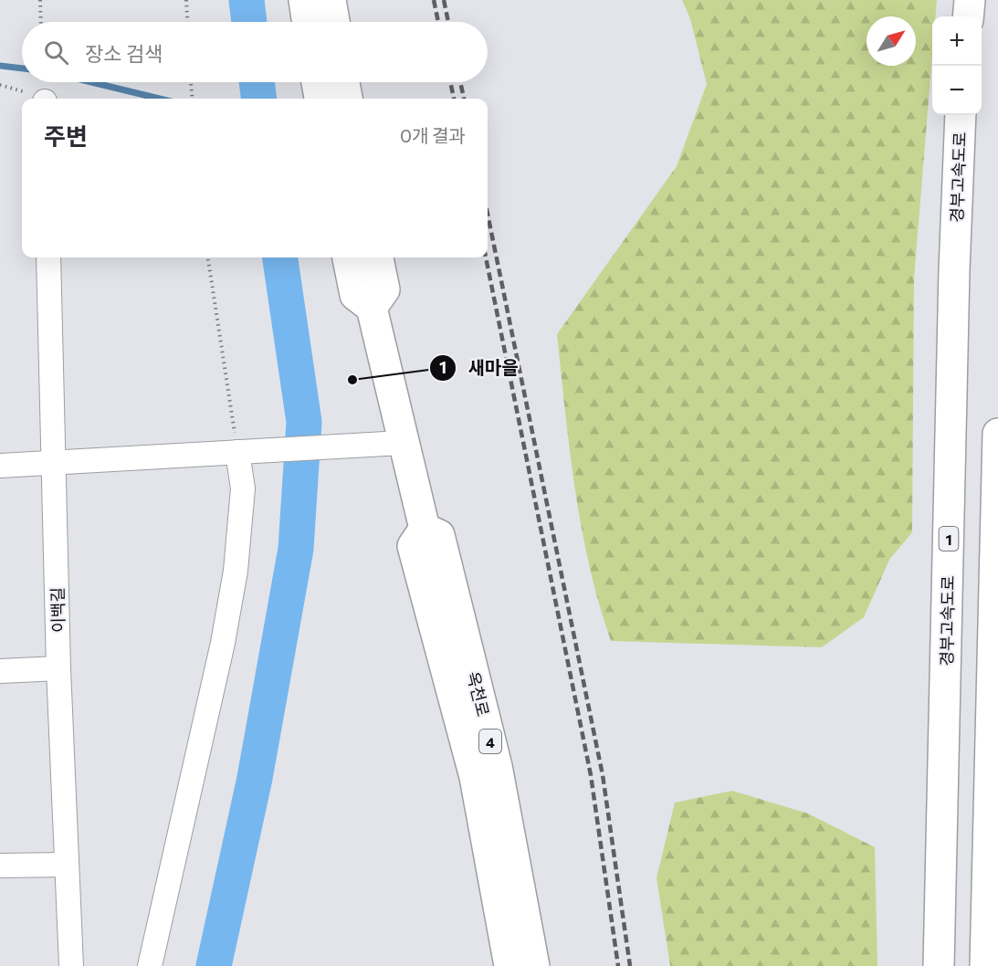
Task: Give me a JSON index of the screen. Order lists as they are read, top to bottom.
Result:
{
  "streets": {
    "main road": [
      "경부고속도로",
      "1",
      "옥천로",
      "4"
    ],
    "street": ["이백길"]
  },
  "places": ["새마을"],
  "north": "top right",
  "page": {
    "map_buttons": ["+", "−"],
    "search": "장소 검색",
    "heading": ["주변", "0개 결과"]
  }
}
